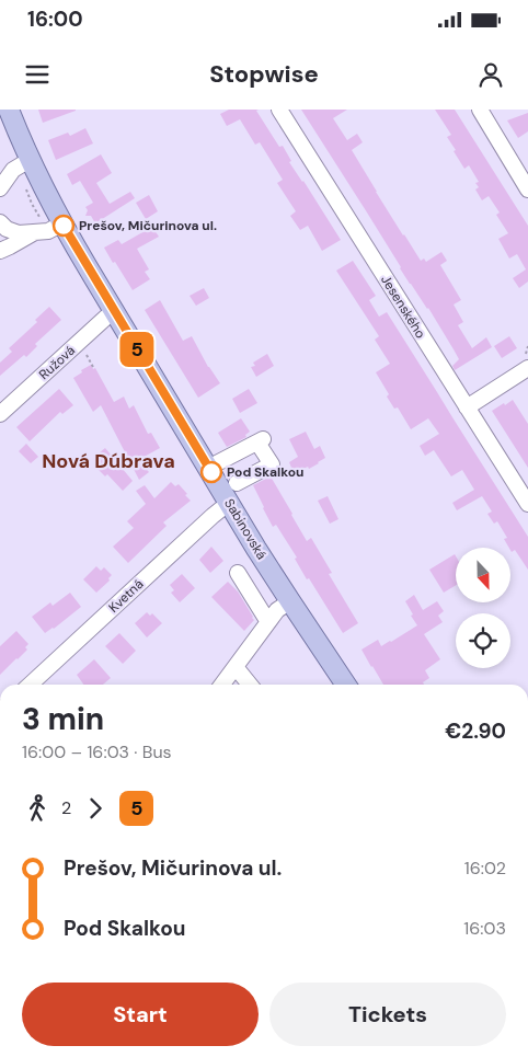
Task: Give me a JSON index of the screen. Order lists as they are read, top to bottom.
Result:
{
  "streets": {
    "main road": ["Sabinovská"],
    "street": ["Jesenského", "Ružová", "Kvetná"]
  },
  "crossings": [
    ["Ružová", "Sabinovská"],
    ["Sabinovská", "Kvetná"]
  ],
  "districts": ["Nová Dúbrava"],
  "places": ["Prešov, Mičurinova ul.", "Pod Skalkou"],
  "lines": ["bus line 5"],
  "north": "bottom",
  "page": {
    "status": "16:00",
    "header": "Stopwise",
    "on_map": "5",
    "heading": ["3 min", "16:00 – 16:03 · Bus", "€2.90"],
    "legs": ["2", "5"],
    "list": [
      {
        "name": "Prešov, Mičurinova ul.",
        "value": "16:02"
      },
      {
        "name": "Pod Skalkou",
        "value": "16:03"
      }
    ],
    "buttons": ["Start", "Tickets"]
  }
}
